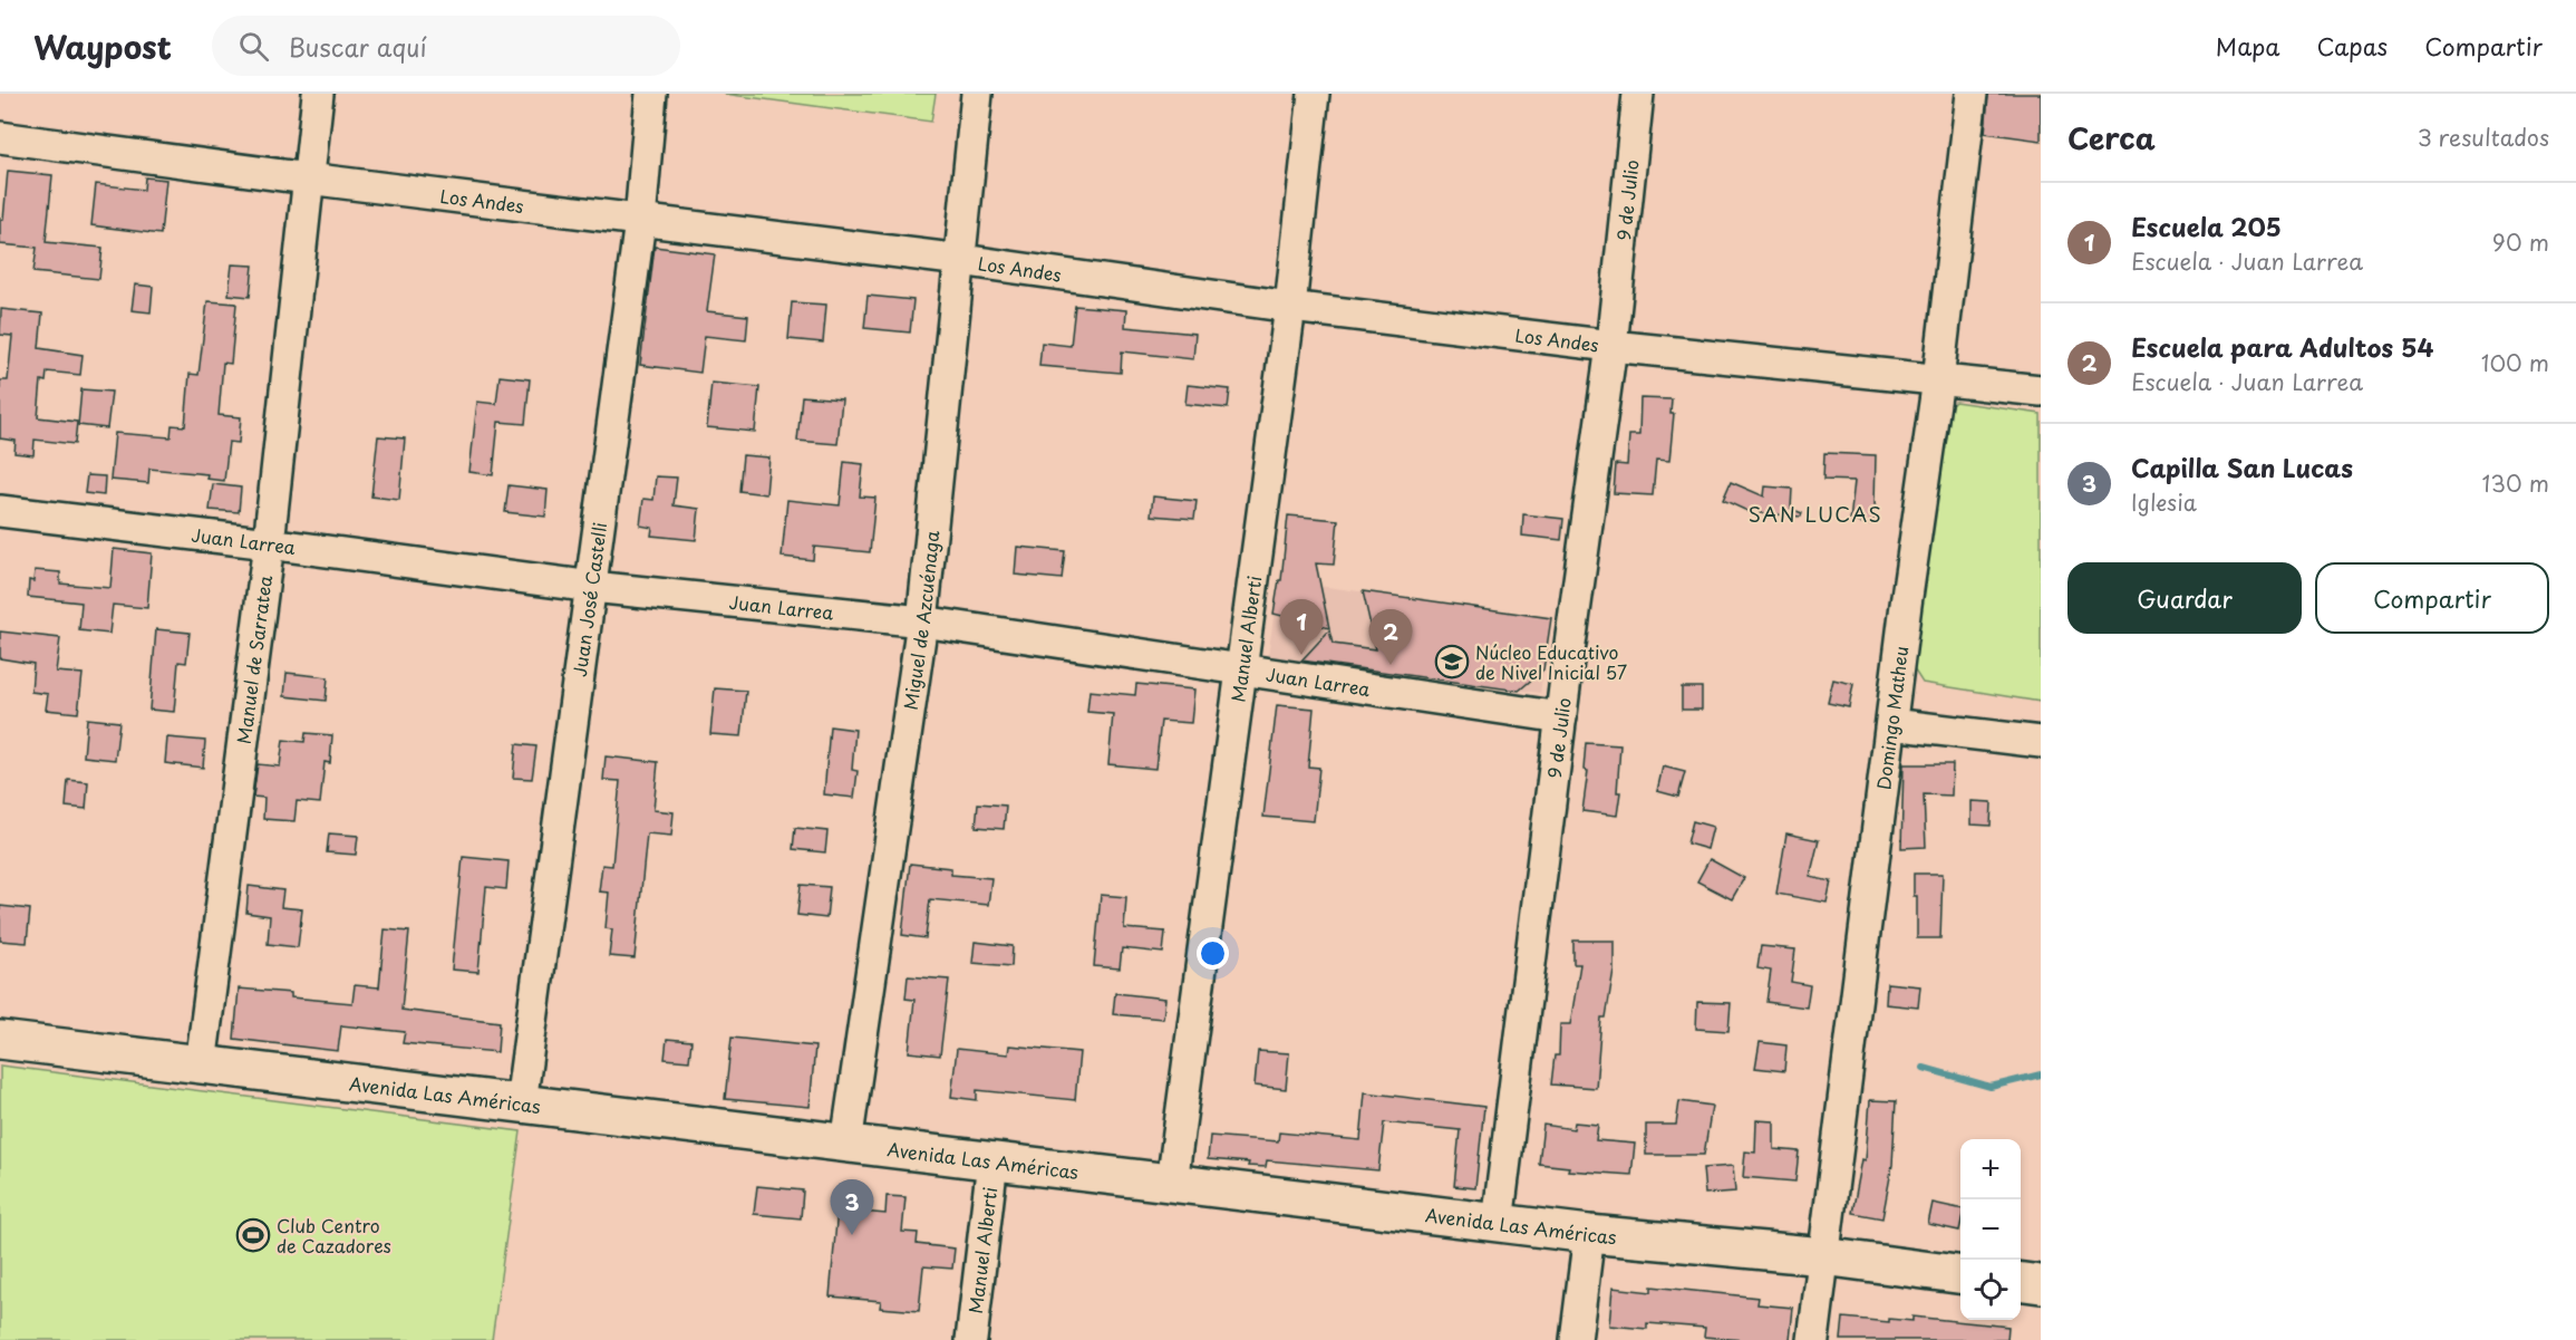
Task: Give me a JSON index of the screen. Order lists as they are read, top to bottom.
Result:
{
  "streets": {
    "main road": ["Avenida Las Américas"],
    "street": [
      "9 de Julio",
      "Los Andes",
      "Juan Larrea",
      "Juan José Castelli",
      "Miguel de Azcuénaga",
      "Manuel Alberti",
      "Manuel de Sarratea",
      "Domingo Matheu"
    ]
  },
  "crossings": [
    ["9 de Julio", "Los Andes"],
    ["9 de Julio", "Juan Larrea"],
    ["9 de Julio", "Avenida Las Américas"],
    ["Los Andes", "Juan José Castelli"],
    ["Los Andes", "Miguel de Azcuénaga"],
    ["Los Andes", "Manuel Alberti"],
    ["Los Andes", "Manuel de Sarratea"],
    ["Los Andes", "Domingo Matheu"],
    ["Juan Larrea", "Juan José Castelli"],
    ["Juan Larrea", "Miguel de Azcuénaga"],
    ["Juan Larrea", "Manuel Alberti"],
    ["Juan Larrea", "Manuel de Sarratea"],
    ["Juan José Castelli", "Avenida Las Américas"],
    ["Miguel de Azcuénaga", "Avenida Las Américas"],
    ["Manuel Alberti", "Avenida Las Américas"],
    ["Manuel de Sarratea", "Avenida Las Américas"],
    ["Domingo Matheu", "Avenida Las Américas"]
  ],
  "districts": ["SAN LUCAS"],
  "places": {
    "school or university": ["Núcleo Educativo de Nivel Inicial 57"],
    "sports": ["Club Centro de Cazadores"]
  },
  "page": {
    "header": "Waypost",
    "search": "Buscar aquí",
    "nav": ["Mapa", "Capas", "Compartir"],
    "heading": ["Cerca", "3 resultados"],
    "list": [
      {
        "mark": "1",
        "name": "Escuela 205",
        "note": "Escuela · Juan Larrea",
        "value": "90 m"
      },
      {
        "mark": "2",
        "name": "Escuela para Adultos 54",
        "note": "Escuela · Juan Larrea",
        "value": "100 m"
      },
      {
        "mark": "3",
        "name": "Capilla San Lucas",
        "note": "Iglesia",
        "value": "130 m"
      }
    ],
    "buttons": ["Guardar", "Compartir"],
    "pins": ["1", "2", "3"],
    "map_buttons": ["+", "−"]
  }
}
